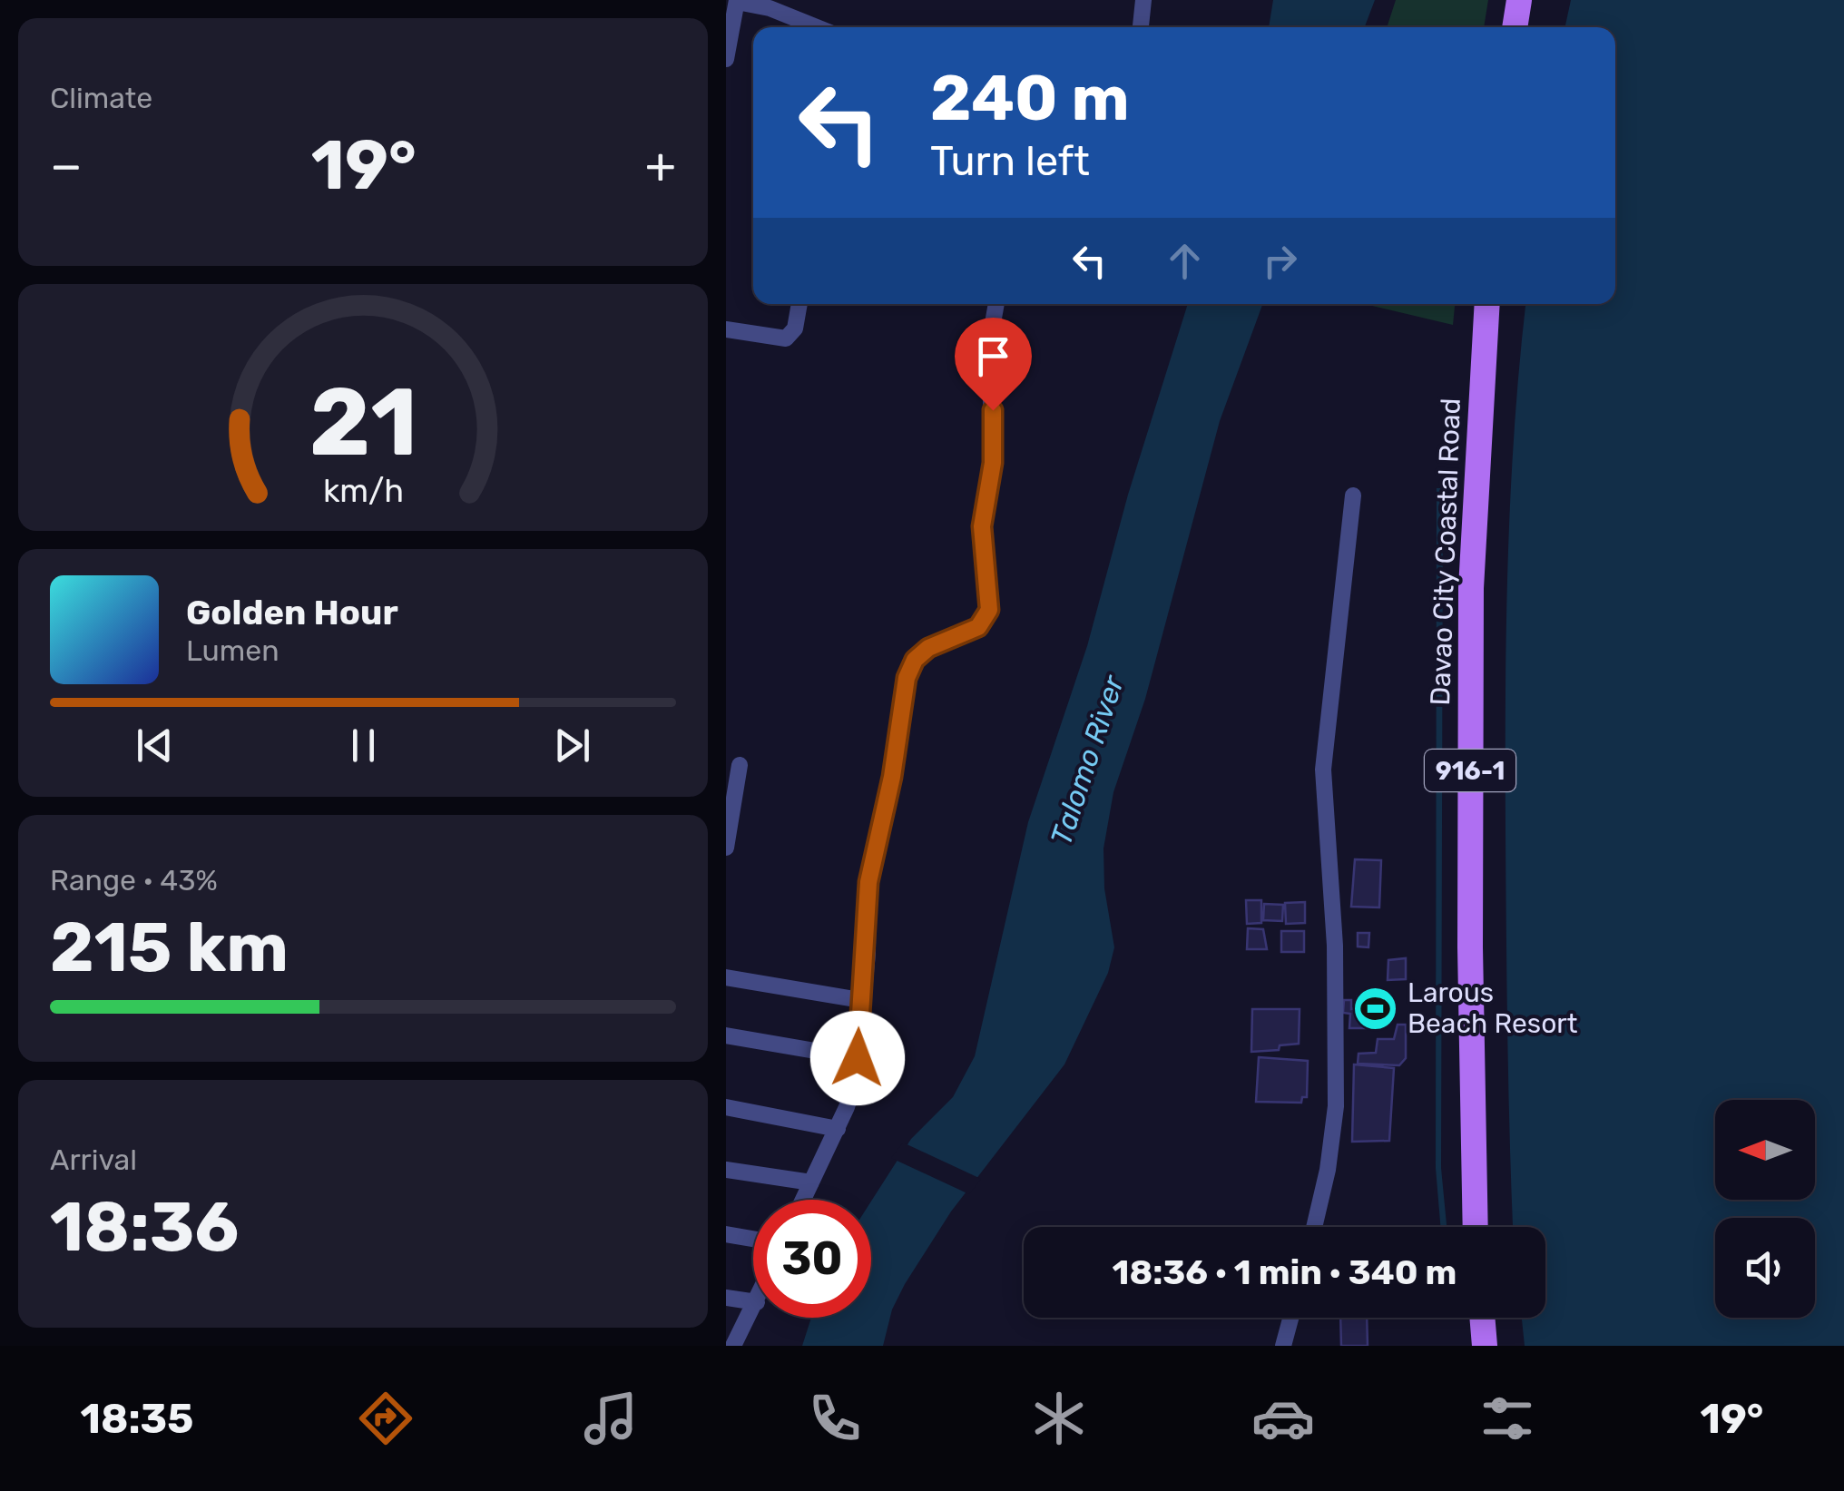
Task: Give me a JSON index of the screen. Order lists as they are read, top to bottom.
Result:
{
  "streets": {
    "main road": ["Davao City Coastal Road", "916-1"]
  },
  "water": ["Talomo River"],
  "places": {
    "sports": ["Larous Beach Resort"]
  },
  "north": "left",
  "page": {
    "tile": [
      "Climate",
      ["Range · 43%", "215 km"],
      ["Arrival", "18:36"]
    ],
    "turn": ["240 m", "Turn left"],
    "heat": ["−", "19°", "+"],
    "song": ["Golden Hour", "Lumen"],
    "limit": "30",
    "trip": "18:36 · 1 min · 340 m",
    "tabs": ["18:35", "19°"],
    "gauge": ["21", "km/h"]
  }
}
